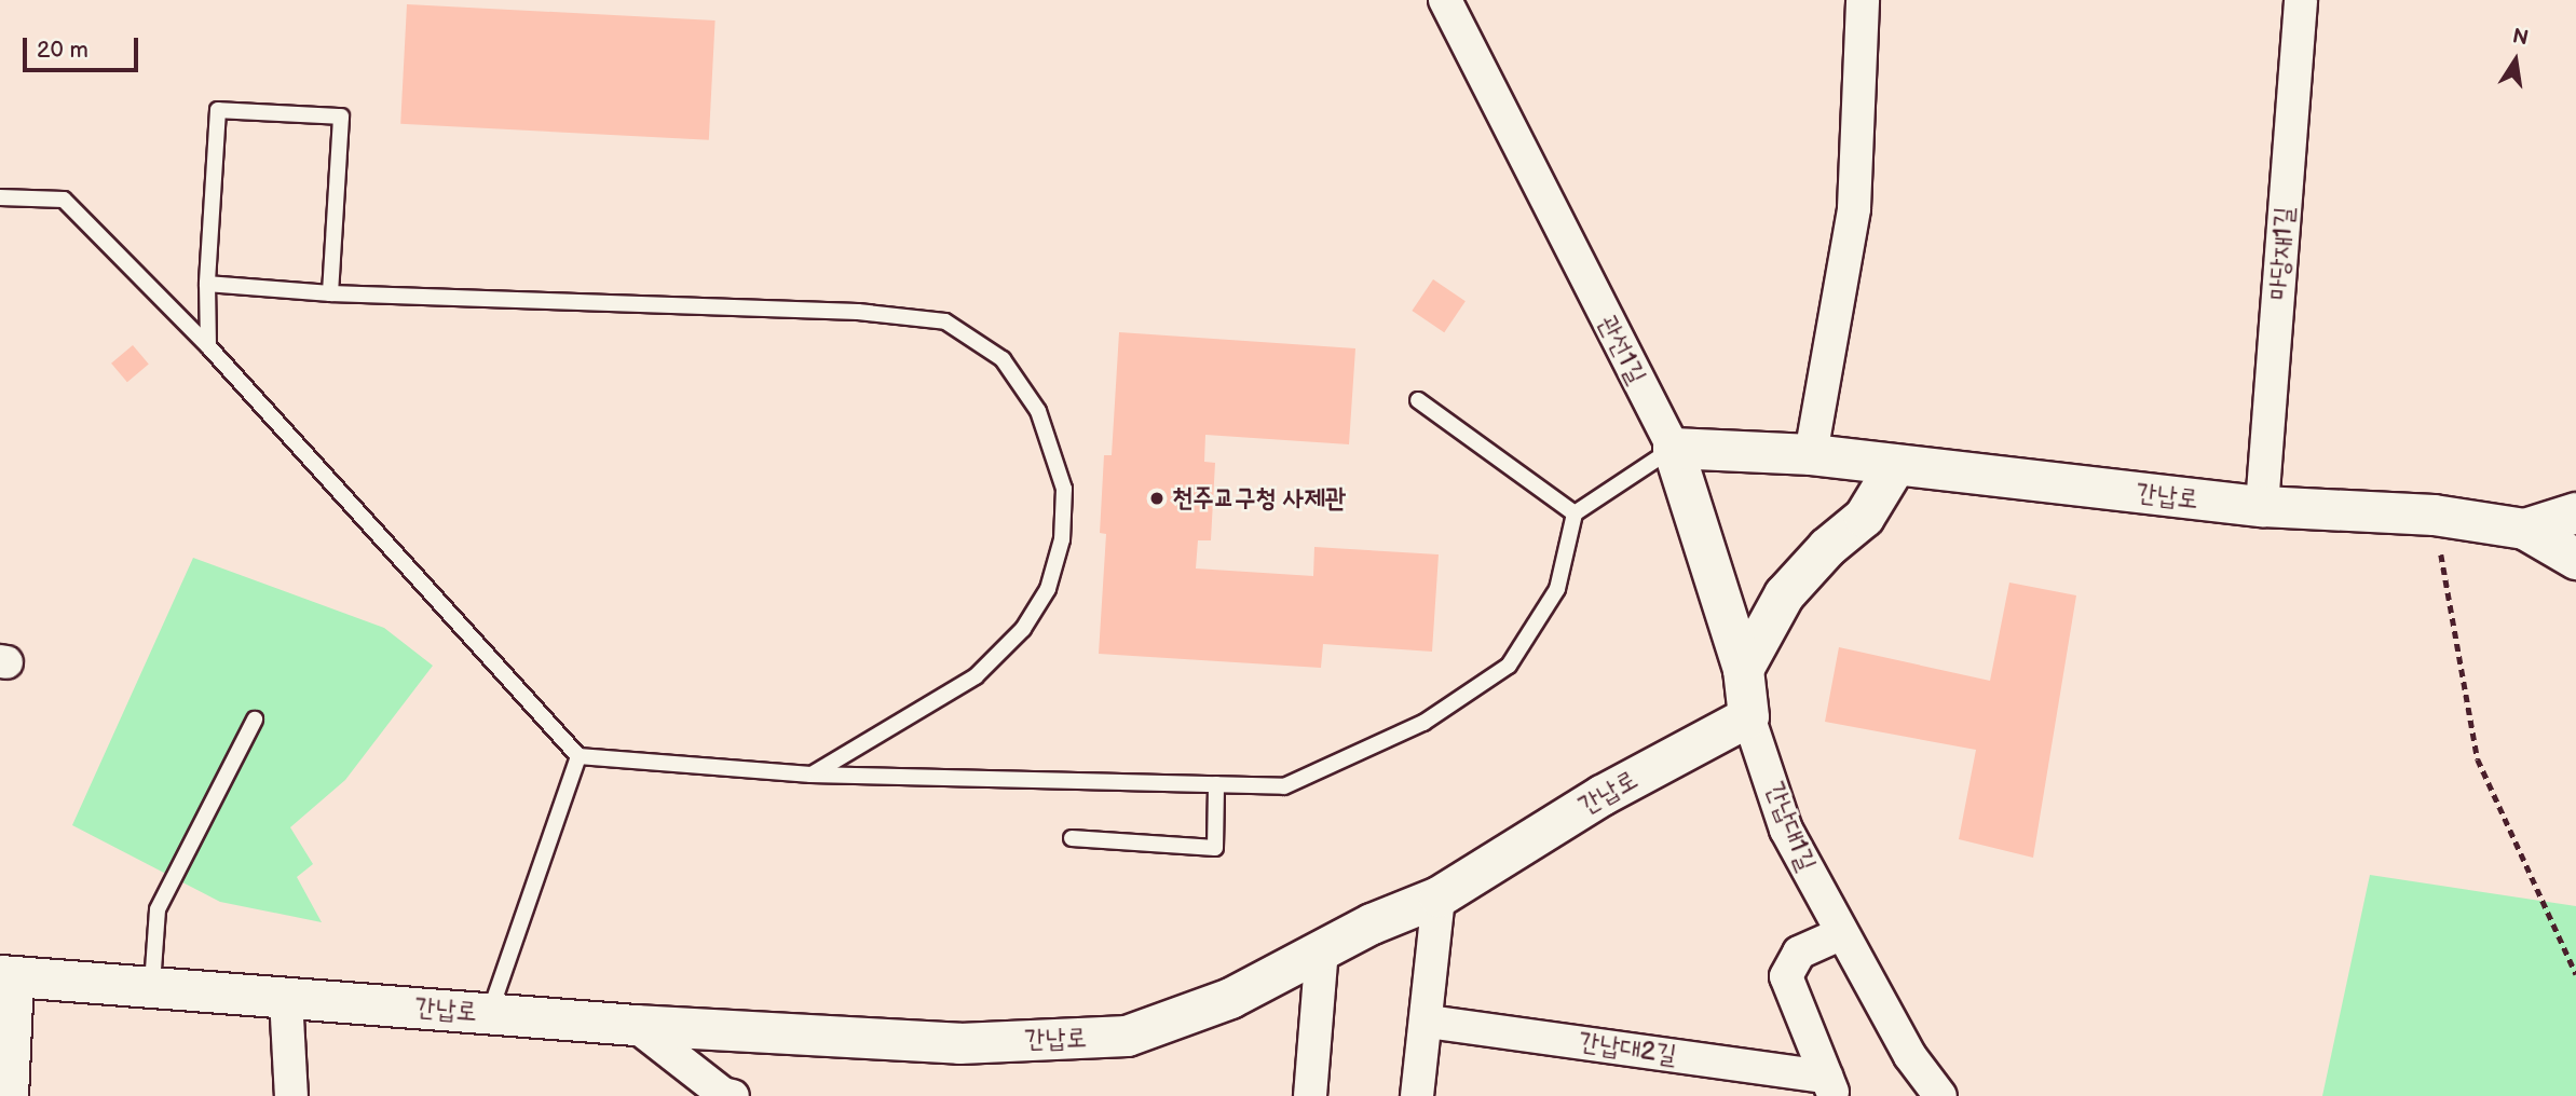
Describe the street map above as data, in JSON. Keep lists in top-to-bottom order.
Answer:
{
  "streets": {
    "street": [
      "마당재1길",
      "관선1길",
      "간납로",
      "간납대1길",
      "간납대2길"
    ]
  },
  "crossings": [
    ["마당재1길", "간납로"],
    ["관선1길", "간납로"],
    ["관선1길", "간납대1길"],
    ["간납로", "간납대1길"]
  ],
  "places": ["천주교구청 사제관"],
  "scale_bar": "20 m",
  "north": "top"
}
